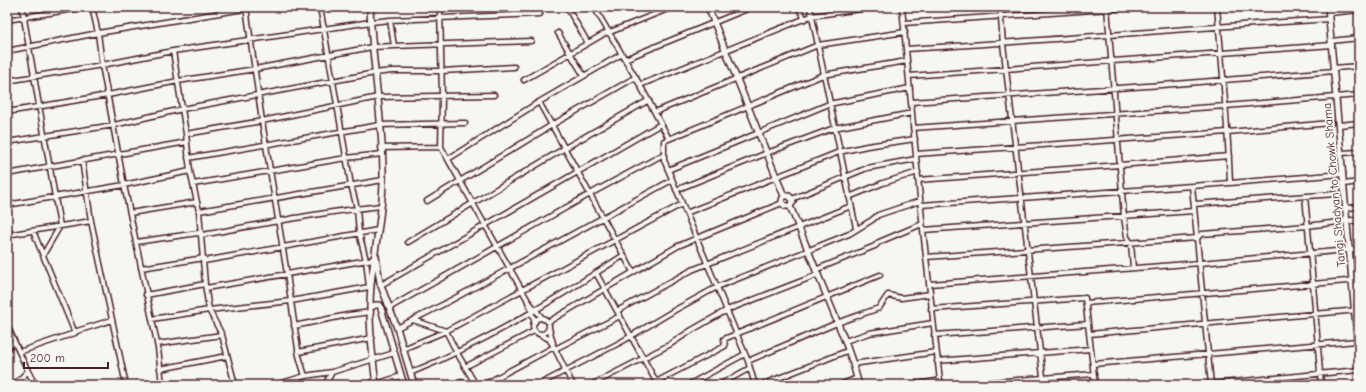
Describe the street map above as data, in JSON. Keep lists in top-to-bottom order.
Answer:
{
  "streets": {
    "main road": ["Tangi Shadyan to Chowk Shama"]
  },
  "scale_bar": "200 m"
}
